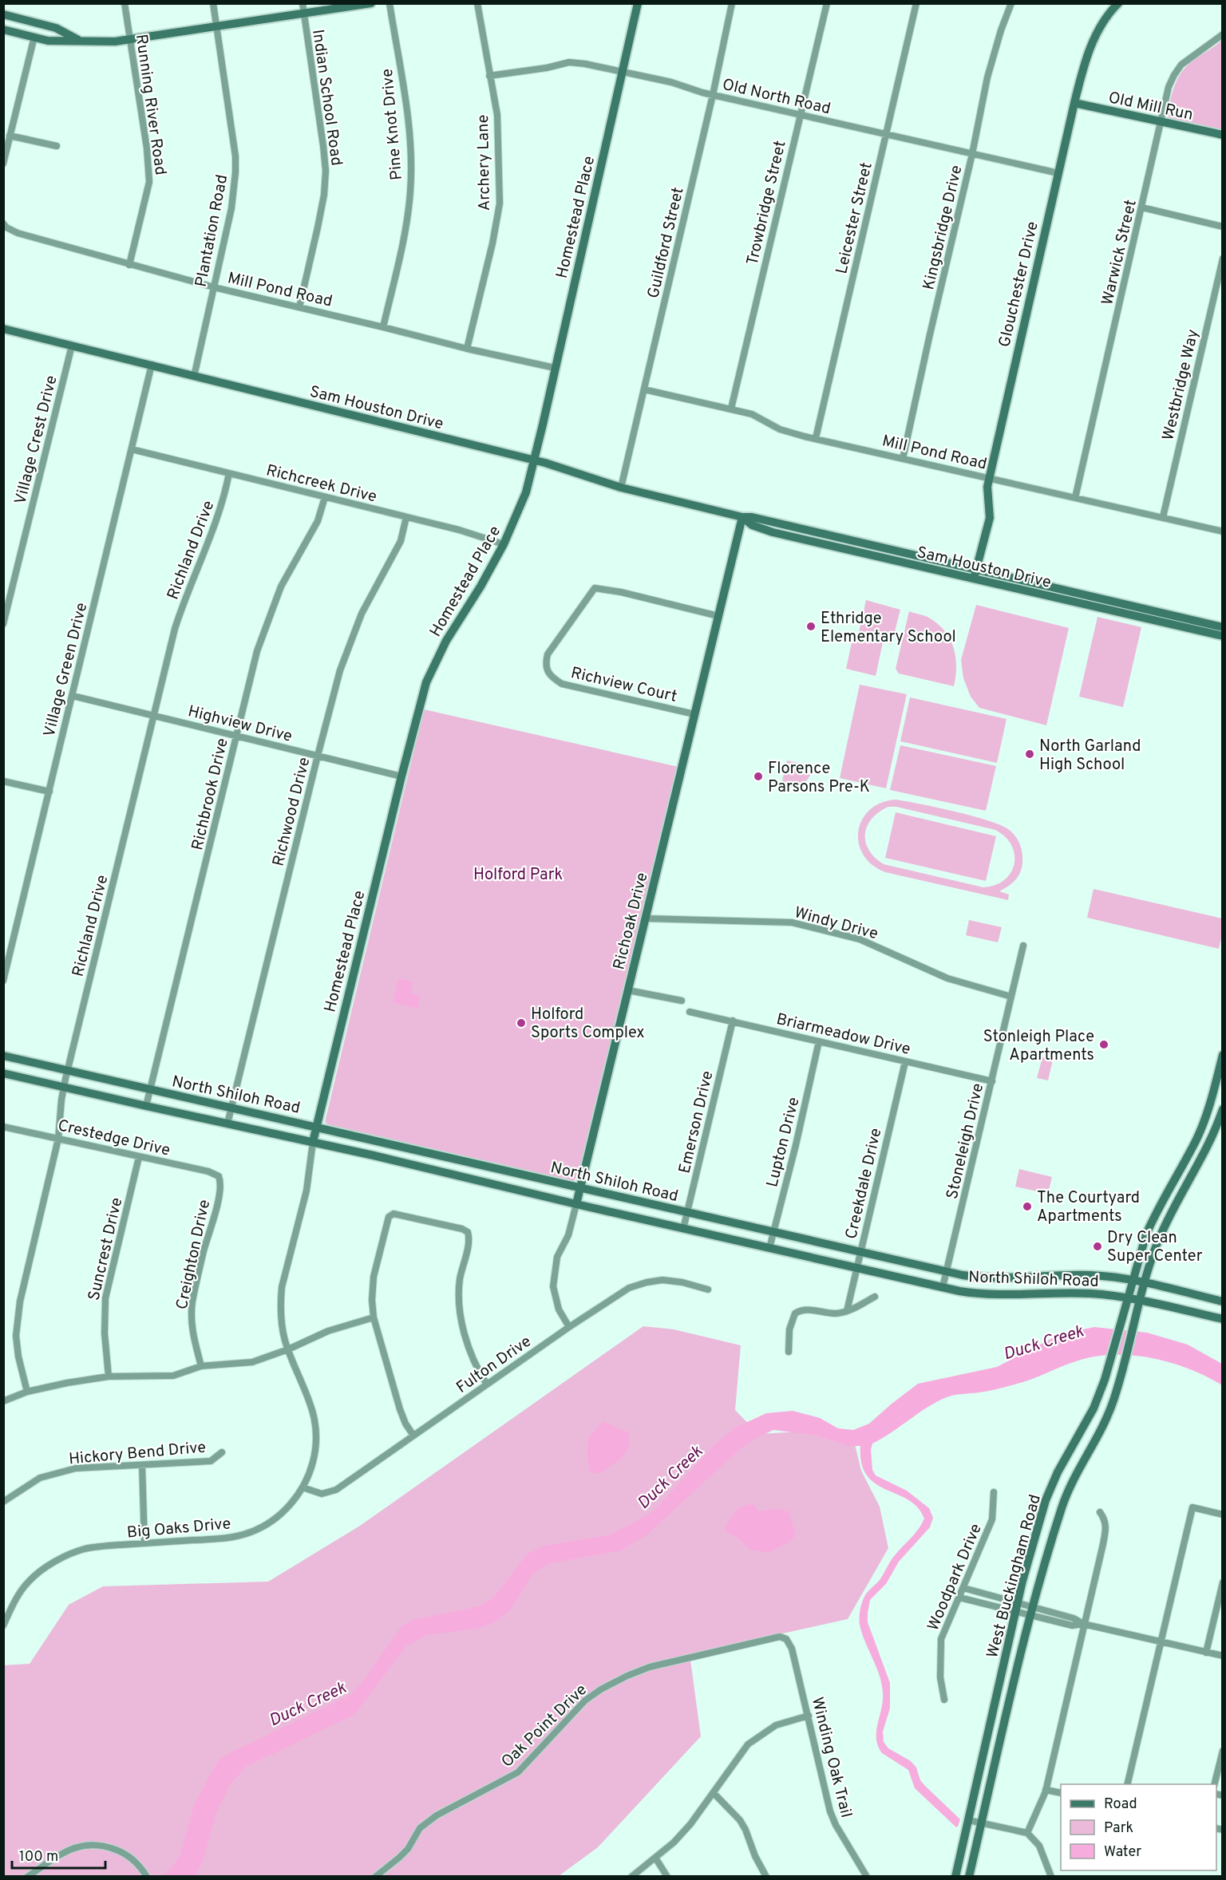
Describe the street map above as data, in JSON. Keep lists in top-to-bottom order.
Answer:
{
  "streets": {
    "street": [
      "Old North Road",
      "Indian School Road",
      "Running River Road",
      "Old Mill Run",
      "Pine Knot Drive",
      "Archery Lane",
      "Trowbridge Street",
      "Homestead Place",
      "Leicester Street",
      "Kingsbridge Drive",
      "Plantation Road",
      "Guildford Street",
      "Warwick Street",
      "Glouchester Drive",
      "Mill Pond Road",
      "Westbridge Way",
      "Sam Houston Drive",
      "Village Crest Drive",
      "Richcreek Drive",
      "Richland Drive",
      "Village Green Drive",
      "Richview Court",
      "Highview Drive",
      "Richbrook Drive",
      "Richwood Drive",
      "Richoak Drive",
      "Windy Drive",
      "Briarmeadow Drive",
      "North Shiloh Road",
      "Emerson Drive",
      "Crestedge Drive",
      "Stoneleigh Drive",
      "Lupton Drive",
      "Creekdale Drive",
      "Suncrest Drive",
      "Creighton Drive",
      "Fulton Drive",
      "Hickory Bend Drive",
      "Big Oaks Drive",
      "West Buckingham Road",
      "Woodpark Drive",
      "Oak Point Drive",
      "Winding Oak Trail"
    ]
  },
  "crossings": [
    ["Old North Road", "Archery Lane"],
    ["Old North Road", "Trowbridge Street"],
    ["Old North Road", "Homestead Place"],
    ["Old North Road", "Leicester Street"],
    ["Old North Road", "Kingsbridge Drive"],
    ["Old North Road", "Guildford Street"],
    ["Old North Road", "Glouchester Drive"],
    ["Indian School Road", "Mill Pond Road"],
    ["Running River Road", "Mill Pond Road"],
    ["Old Mill Run", "Warwick Street"],
    ["Old Mill Run", "Glouchester Drive"],
    ["Pine Knot Drive", "Mill Pond Road"],
    ["Archery Lane", "Mill Pond Road"],
    ["Trowbridge Street", "Mill Pond Road"],
    ["Homestead Place", "Mill Pond Road"],
    ["Homestead Place", "Sam Houston Drive"],
    ["Homestead Place", "Richcreek Drive"],
    ["Homestead Place", "Highview Drive"],
    ["Homestead Place", "North Shiloh Road"],
    ["Homestead Place", "Big Oaks Drive"],
    ["Leicester Street", "Mill Pond Road"],
    ["Kingsbridge Drive", "Mill Pond Road"],
    ["Plantation Road", "Mill Pond Road"],
    ["Plantation Road", "Sam Houston Drive"],
    ["Guildford Street", "Mill Pond Road"],
    ["Guildford Street", "Sam Houston Drive"],
    ["Warwick Street", "Mill Pond Road"],
    ["Glouchester Drive", "Mill Pond Road"],
    ["Glouchester Drive", "Sam Houston Drive"],
    ["Mill Pond Road", "Westbridge Way"],
    ["Sam Houston Drive", "Village Crest Drive"],
    ["Sam Houston Drive", "Village Green Drive"],
    ["Sam Houston Drive", "Richoak Drive"],
    ["Richcreek Drive", "Richland Drive"],
    ["Richcreek Drive", "Village Green Drive"],
    ["Richcreek Drive", "Richbrook Drive"],
    ["Richcreek Drive", "Richwood Drive"],
    ["Richland Drive", "Highview Drive"],
    ["Richland Drive", "North Shiloh Road"],
    ["Richland Drive", "Crestedge Drive"],
    ["Village Green Drive", "Highview Drive"],
    ["Richview Court", "Richoak Drive"],
    ["Highview Drive", "Richbrook Drive"],
    ["Highview Drive", "Richwood Drive"],
    ["Richbrook Drive", "North Shiloh Road"],
    ["Richwood Drive", "North Shiloh Road"],
    ["Richoak Drive", "Windy Drive"],
    ["Richoak Drive", "North Shiloh Road"],
    ["Richoak Drive", "Fulton Drive"],
    ["Windy Drive", "Stoneleigh Drive"],
    ["Briarmeadow Drive", "Emerson Drive"],
    ["Briarmeadow Drive", "Stoneleigh Drive"],
    ["Briarmeadow Drive", "Lupton Drive"],
    ["Briarmeadow Drive", "Creekdale Drive"],
    ["North Shiloh Road", "Emerson Drive"],
    ["North Shiloh Road", "Stoneleigh Drive"],
    ["North Shiloh Road", "Lupton Drive"],
    ["North Shiloh Road", "Creekdale Drive"],
    ["North Shiloh Road", "Big Oaks Drive"],
    ["North Shiloh Road", "West Buckingham Road"],
    ["Crestedge Drive", "Suncrest Drive"],
    ["Crestedge Drive", "Creighton Drive"],
    ["Fulton Drive", "Big Oaks Drive"],
    ["Oak Point Drive", "Winding Oak Trail"]
  ],
  "water": ["Duck Creek"],
  "parks": ["Holford Park"],
  "places": [
    "Ethridge Elementary School",
    "North Garland High School",
    "Florence Parsons Pre-K",
    "Holford Sports Complex",
    "Stonleigh Place Apartments",
    "The Courtyard Apartments",
    "Dry Clean Super Center"
  ],
  "legend": ["Road", "Park", "Water"],
  "scale_bar": "100 m"
}
